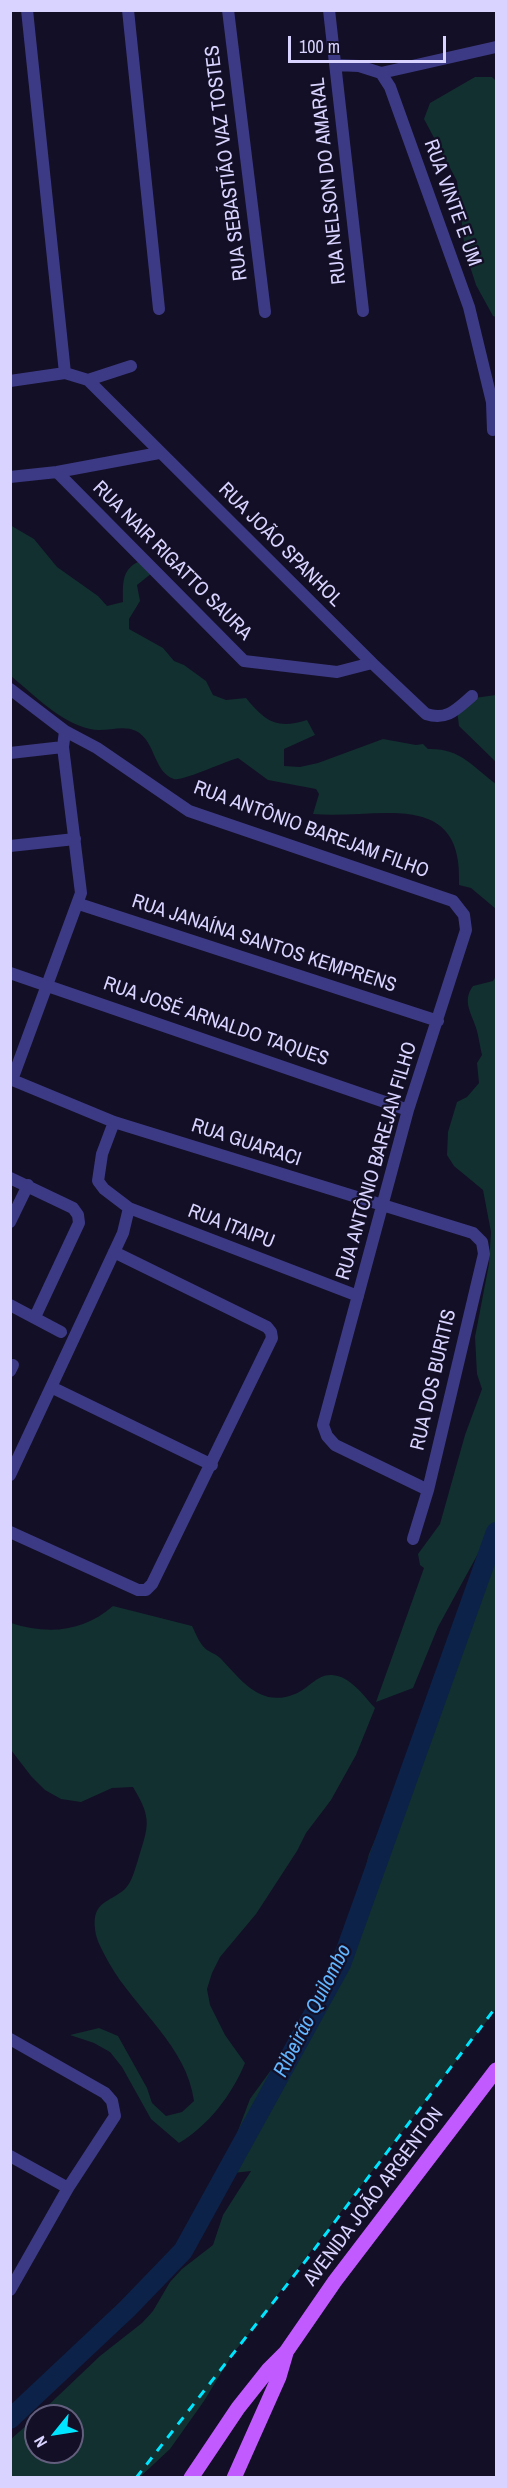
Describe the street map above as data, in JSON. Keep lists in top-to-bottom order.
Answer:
{
  "streets": {
    "main road": ["AVENIDA JOÃO ARGENTON"],
    "street": [
      "RUA SEBASTIÃO VAZ TOSTES",
      "RUA NELSON DO AMARAL",
      "RUA VINTE E UM",
      "RUA JOÃO SPANHOL",
      "RUA NAIR RIGATTO SAURA",
      "RUA ANTÔNIO BAREJAM FILHO",
      "RUA JANAÍNA SANTOS KEMPRENS",
      "RUA JOSÉ ARNALDO TAQUES",
      "RUA GUARACI",
      "RUA ANTÔNIO BAREJAN FILHO",
      "RUA ITAIPU",
      "RUA DOS BURITIS"
    ]
  },
  "crossings": [
    ["RUA JOÃO SPANHOL", "RUA NAIR RIGATTO SAURA"],
    ["RUA ANTÔNIO BAREJAM FILHO", "RUA ANTÔNIO BAREJAN FILHO"],
    ["RUA JANAÍNA SANTOS KEMPRENS", "RUA ANTÔNIO BAREJAN FILHO"],
    ["RUA JOSÉ ARNALDO TAQUES", "RUA ANTÔNIO BAREJAN FILHO"],
    ["RUA GUARACI", "RUA ANTÔNIO BAREJAN FILHO"],
    ["RUA GUARACI", "RUA ITAIPU"],
    ["RUA GUARACI", "RUA DOS BURITIS"],
    ["RUA ANTÔNIO BAREJAN FILHO", "RUA ITAIPU"],
    ["RUA ANTÔNIO BAREJAN FILHO", "RUA DOS BURITIS"]
  ],
  "water": ["Ribeirão Quilombo"],
  "scale_bar": "100 m",
  "north": "bottom left"
}
